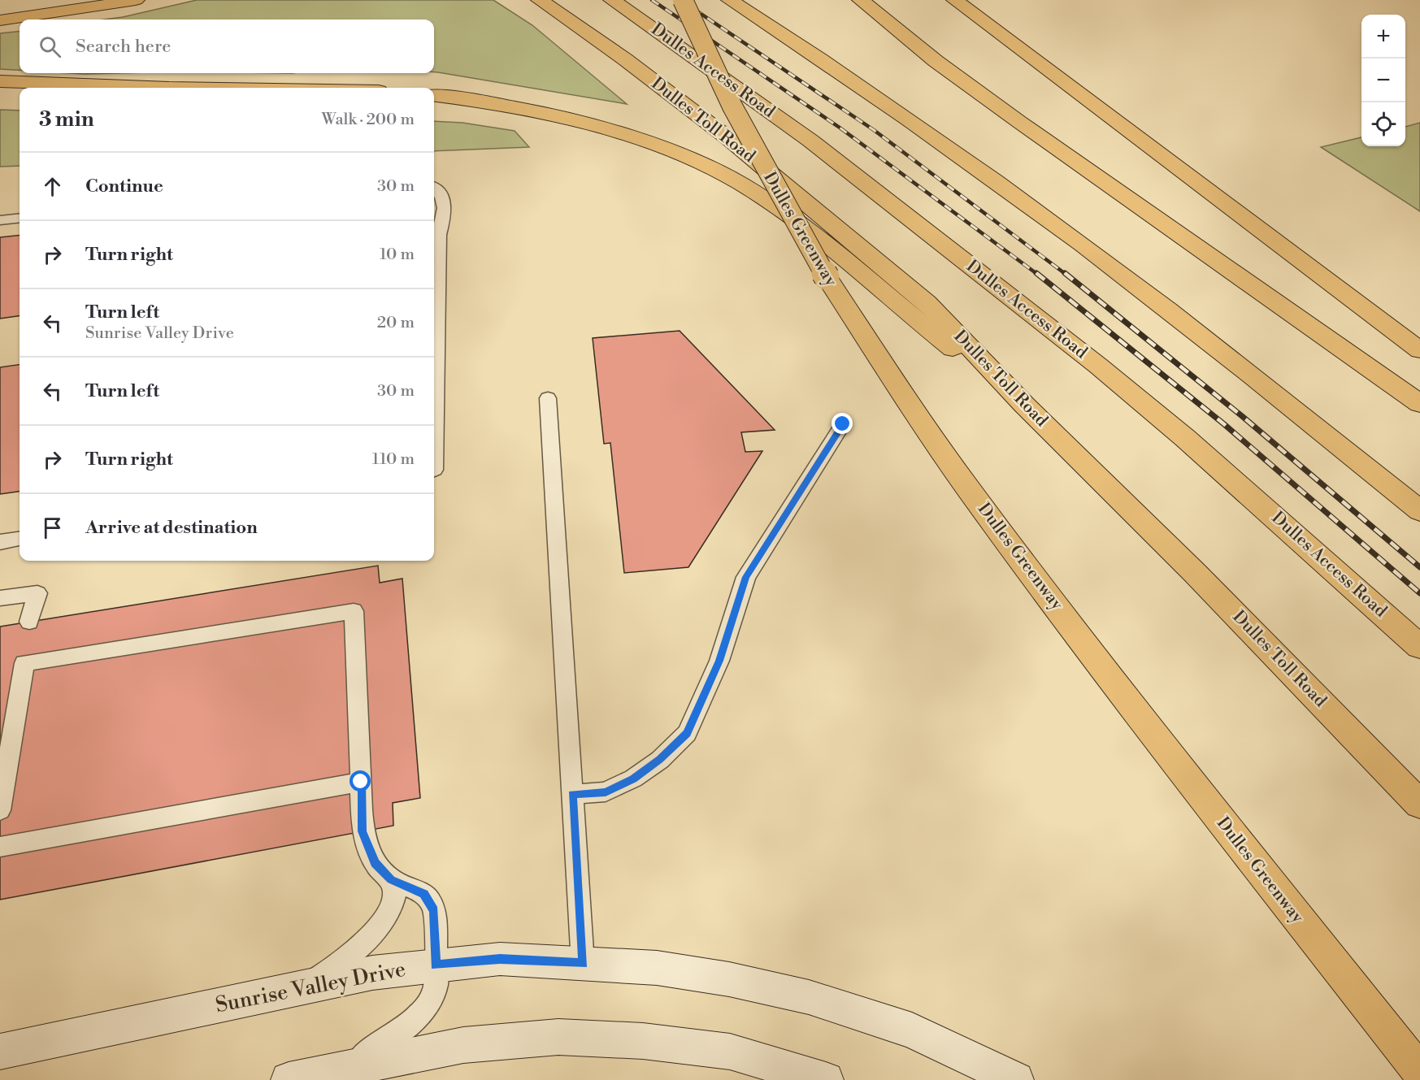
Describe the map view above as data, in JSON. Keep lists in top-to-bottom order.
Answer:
{
  "streets": {
    "highway": ["Dulles Access Road", "Dulles Toll Road", "Dulles Greenway"],
    "main road": ["Sunrise Valley Drive"]
  },
  "page": {
    "map_buttons": ["+", "−"],
    "search": "Search here",
    "heading": ["3 min", "Walk · 200 m"],
    "list": [
      ["Continue", "30 m"],
      ["Turn right", "10 m"],
      ["Turn left", "Sunrise Valley Drive", "20 m"],
      ["Turn left", "30 m"],
      ["Turn right", "110 m"],
      "Arrive at destination"
    ]
  }
}
